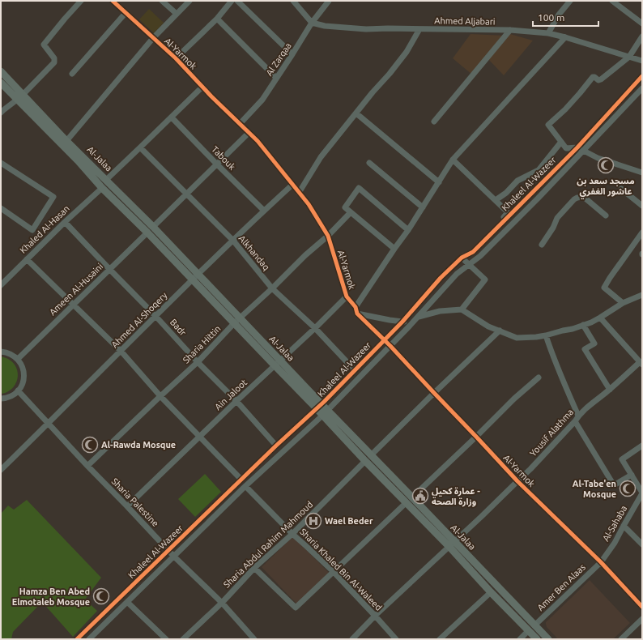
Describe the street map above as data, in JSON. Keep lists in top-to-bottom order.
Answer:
{
  "streets": {
    "main road": ["Al-Jalaa"],
    "street": [
      "Ahmed Aljabari",
      "Al-Yarmok",
      "Al Zarqaa",
      "Tabouk",
      "Khaleel Al-Wazeer",
      "Khaled Al-Hasan",
      "Alkhandaq",
      "Ameen Al-Husaini",
      "Ahmed Al-Shoqery",
      "Badr",
      "Sharia Hittin",
      "Ain Jaloot",
      "Yousif Alathma",
      "Sharia Palestine",
      "Al-Sahaba",
      "Sharia Abdul Rahim Mahmoud",
      "Sharia Khaled Bin Al-Waleed",
      "Amer Ben Alaas"
    ]
  },
  "crossings": [
    ["Ahmed Aljabari", "Al Zarqaa"],
    ["Al-Yarmok", "Al Zarqaa"],
    ["Al-Yarmok", "Khaleel Al-Wazeer"],
    ["Al-Yarmok", "Ahmed Al-Shoqery"],
    ["Al-Yarmok", "Sharia Hittin"],
    ["Al-Yarmok", "Ain Jaloot"],
    ["Al-Yarmok", "Yousif Alathma"],
    ["Al-Yarmok", "Al-Sahaba"],
    ["Al-Yarmok", "Amer Ben Alaas"],
    ["Tabouk", "Ahmed Al-Shoqery"],
    ["Al-Jalaa", "Khaleel Al-Wazeer"],
    ["Al-Jalaa", "Khaled Al-Hasan"],
    ["Al-Jalaa", "Ameen Al-Husaini"],
    ["Al-Jalaa", "Ahmed Al-Shoqery"],
    ["Al-Jalaa", "Sharia Hittin"],
    ["Al-Jalaa", "Ain Jaloot"],
    ["Al-Jalaa", "Yousif Alathma"],
    ["Al-Jalaa", "Sharia Abdul Rahim Mahmoud"],
    ["Al-Jalaa", "Amer Ben Alaas"],
    ["Khaleel Al-Wazeer", "Alkhandaq"],
    ["Khaleel Al-Wazeer", "Badr"],
    ["Khaleel Al-Wazeer", "Sharia Palestine"],
    ["Khaleel Al-Wazeer", "Sharia Khaled Bin Al-Waleed"],
    ["Khaled Al-Hasan", "Badr"],
    ["Alkhandaq", "Ahmed Al-Shoqery"],
    ["Alkhandaq", "Sharia Hittin"],
    ["Alkhandaq", "Ain Jaloot"],
    ["Ameen Al-Husaini", "Badr"],
    ["Ahmed Al-Shoqery", "Badr"],
    ["Ahmed Al-Shoqery", "Sharia Palestine"],
    ["Badr", "Sharia Hittin"],
    ["Badr", "Ain Jaloot"],
    ["Sharia Hittin", "Sharia Palestine"],
    ["Ain Jaloot", "Sharia Palestine"],
    ["Yousif Alathma", "Sharia Khaled Bin Al-Waleed"],
    ["Sharia Palestine", "Sharia Abdul Rahim Mahmoud"],
    ["Al-Sahaba", "Amer Ben Alaas"],
    ["Sharia Abdul Rahim Mahmoud", "Sharia Khaled Bin Al-Waleed"]
  ],
  "places": {
    "mosque": [
      "مسجد سعد بن عاشور الغفري",
      "Al-Rawda Mosque",
      "Al-Tabe'en Mosque",
      "Hamza Ben Abed Elmotaleb Mosque"
    ],
    "public building": ["عمارة كحيل - وزارة الصحة"],
    "hospital": ["Wael Beder"]
  },
  "scale_bar": "100 m"
}
